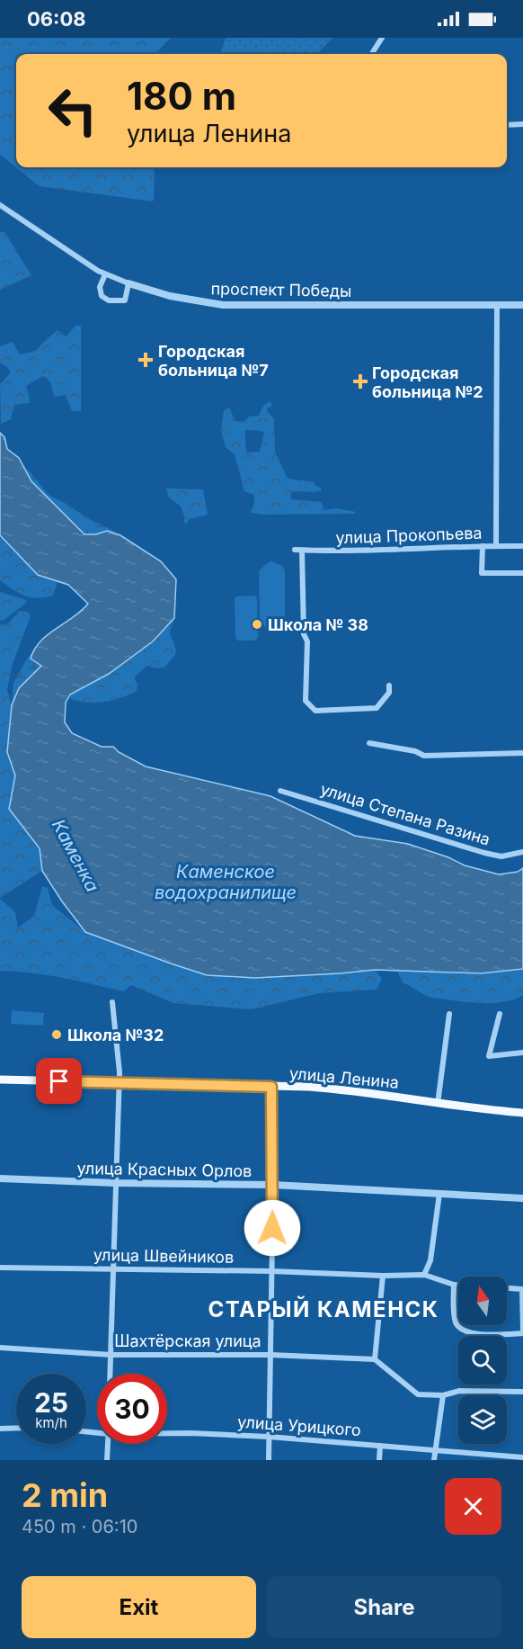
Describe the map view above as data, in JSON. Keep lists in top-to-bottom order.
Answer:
{
  "streets": {
    "main road": ["улица Ленина"],
    "street": [
      "проспект Победы",
      "улица Прокопьева",
      "улица Степана Разина",
      "улица Красных Орлов",
      "улица Швейников",
      "Шахтёрская улица",
      "улица Урицкого"
    ]
  },
  "districts": ["СТАРЫЙ КАМЕНСК"],
  "water": ["Каменка", "Каменское водохранилище"],
  "places": {
    "health": ["Городская больница №7", "Городская больница №2"],
    "other": ["Школа № 38", "Школа №32"]
  },
  "north": "top",
  "page": {
    "status": "06:08",
    "turn": ["180 m", "улица Ленина"],
    "speed": "25 km/h",
    "limit": "30",
    "heading": ["2 min", "450 m · 06:10"],
    "buttons": ["Exit", "Share"]
  }
}
